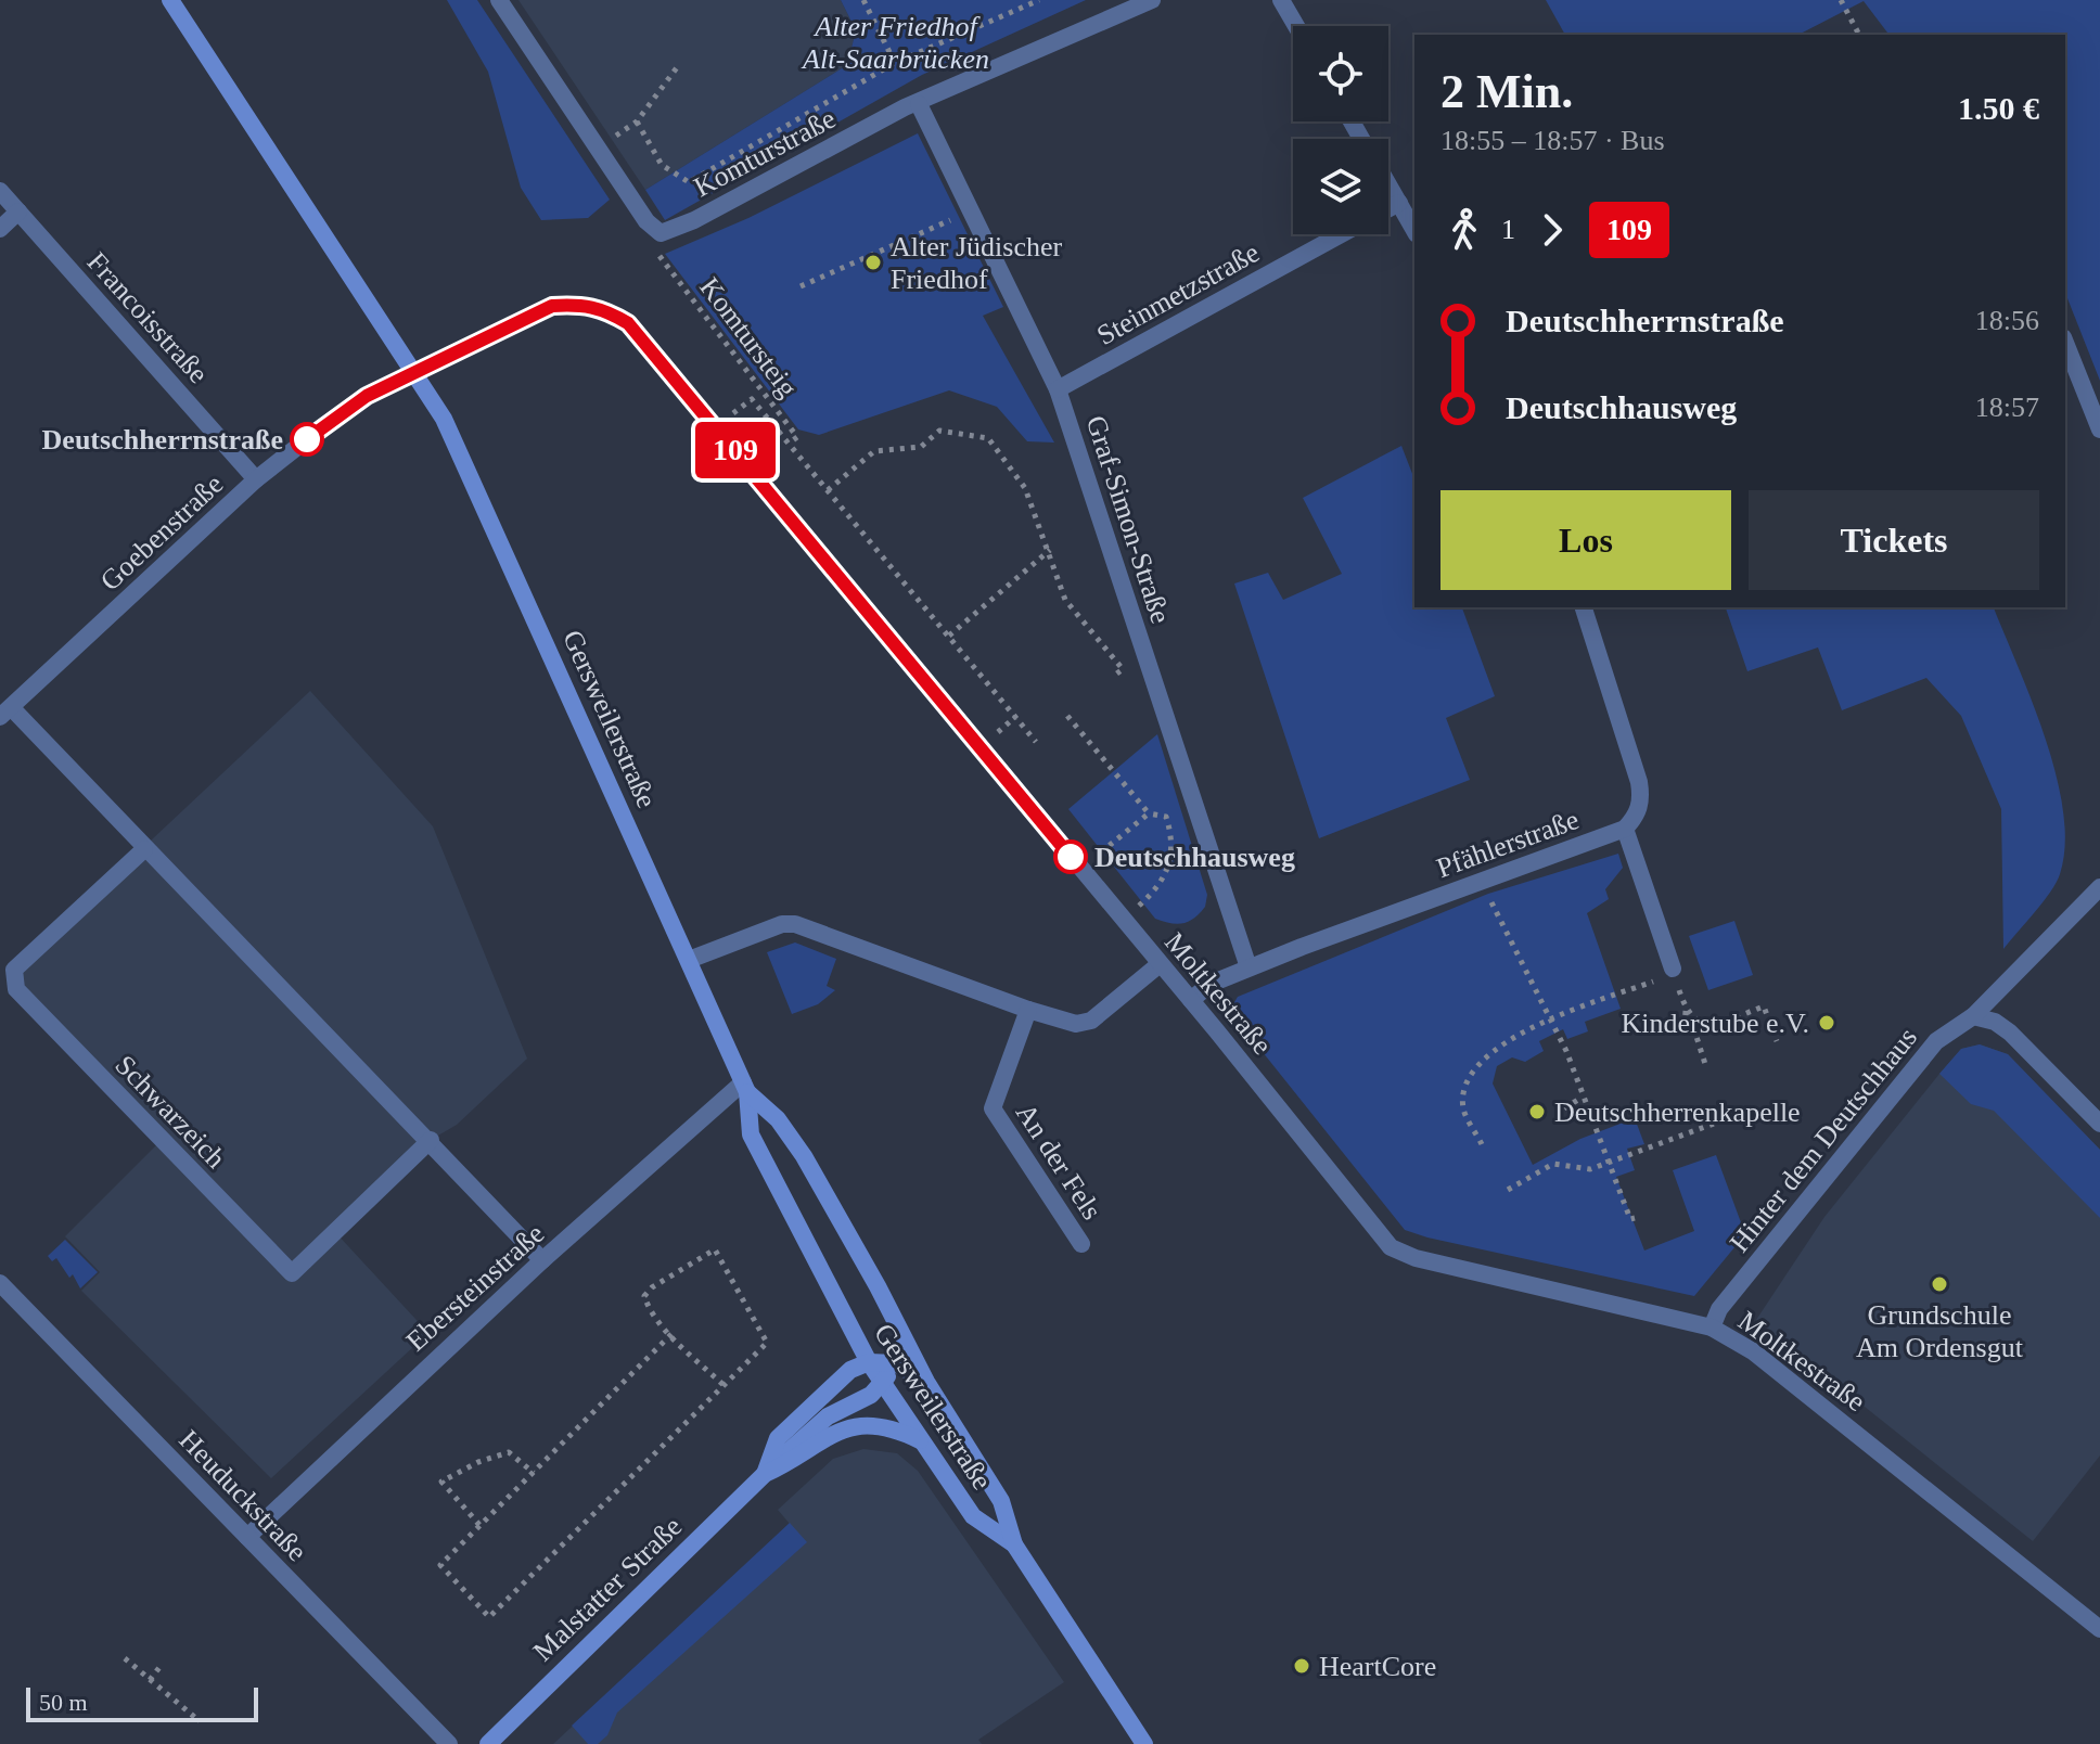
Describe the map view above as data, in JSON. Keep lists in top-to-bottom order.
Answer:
{
  "streets": {
    "main road": ["Gersweilerstraße", "Malstatter Straße"],
    "street": [
      "Komturstraße",
      "Steinmetzstraße",
      "Francoisstraße",
      "Graf-Simon-Straße",
      "Goebenstraße",
      "Pfählerstraße",
      "Moltkestraße",
      "Schwarzeich",
      "Hinter dem Deutschhaus",
      "An der Fels",
      "Ebersteinstraße",
      "Heuduckstraße"
    ],
    "path": ["Komtursteig"]
  },
  "crossings": [
    ["Komturstraße", "Graf-Simon-Straße"],
    ["Steinmetzstraße", "Graf-Simon-Straße"],
    ["Francoisstraße", "Goebenstraße"],
    ["Graf-Simon-Straße", "Pfählerstraße"],
    ["Goebenstraße", "Gersweilerstraße"],
    ["Goebenstraße", "Moltkestraße"],
    ["Gersweilerstraße", "Moltkestraße"],
    ["Gersweilerstraße", "Ebersteinstraße"],
    ["Gersweilerstraße", "Malstatter Straße"],
    ["Pfählerstraße", "Moltkestraße"],
    ["Moltkestraße", "Hinter dem Deutschhaus"],
    ["Ebersteinstraße", "Heuduckstraße"]
  ],
  "parks": ["Alter Friedhof Alt-Saarbrücken"],
  "places": [
    "Alter Jüdischer Friedhof",
    "Deutschherrnstraße",
    "Deutschhausweg",
    "Kinderstube e.V.",
    "Deutschherrenkapelle",
    "Grundschule Am Ordensgut",
    "HeartCore"
  ],
  "lines": ["bus line 109"],
  "scale_bar": "50 m",
  "page": {
    "on_map": "109",
    "heading": ["2 Min.", "18:55 – 18:57 · Bus", "1.50 €"],
    "legs": ["1", "109"],
    "list": [
      {
        "name": "Deutschherrnstraße",
        "value": "18:56"
      },
      {
        "name": "Deutschhausweg",
        "value": "18:57"
      }
    ],
    "buttons": ["Los", "Tickets"],
    "scale": "50 m"
  }
}
